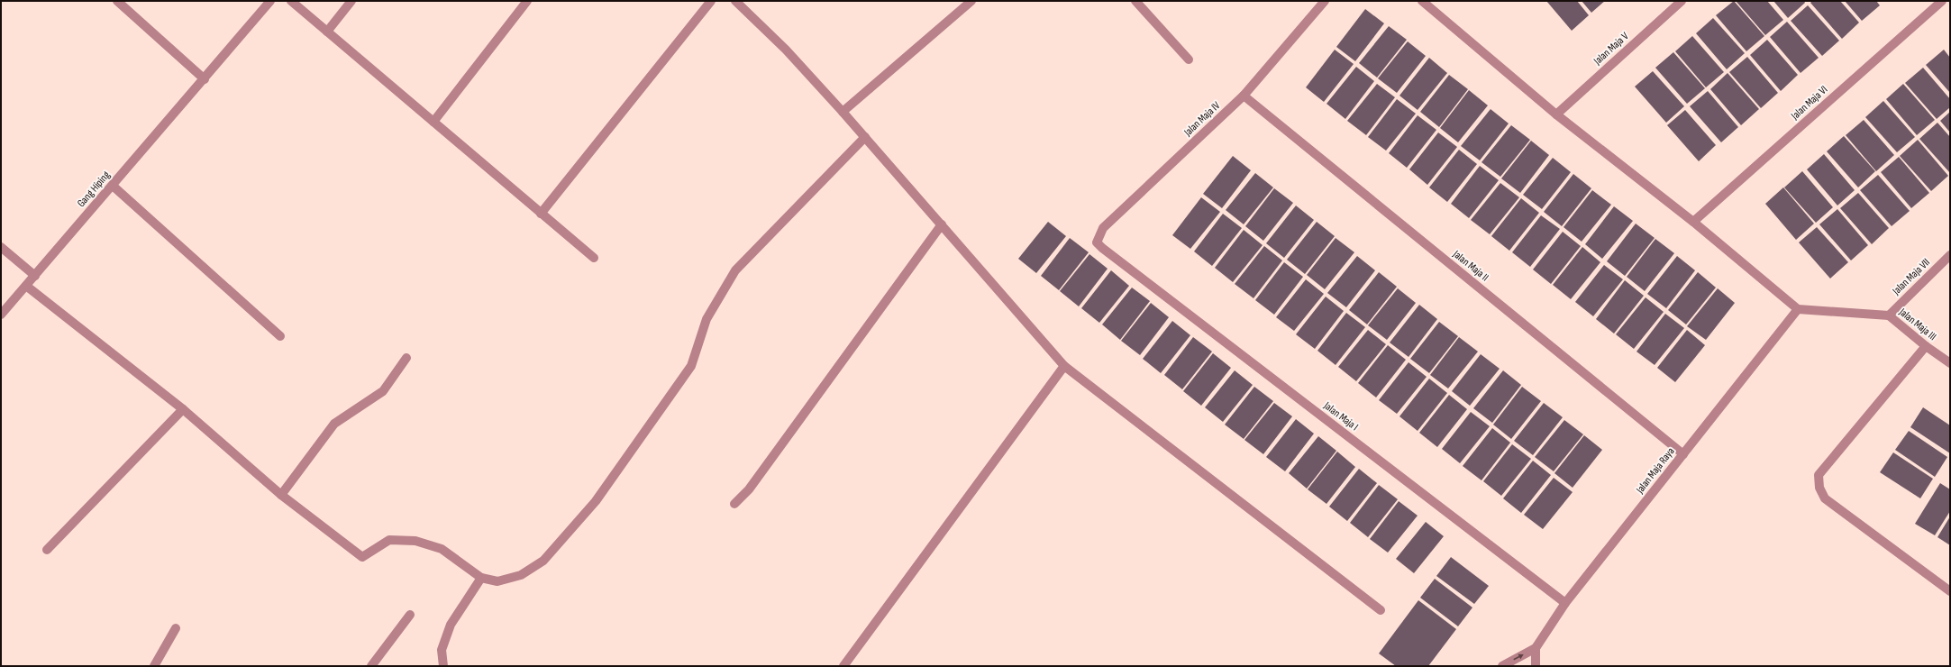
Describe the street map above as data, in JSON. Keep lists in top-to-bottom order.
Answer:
{
  "streets": {
    "street": [
      "Jalan Maja V",
      "Jalan Maja VI",
      "Jalan Maja IV",
      "Gang Hiping",
      "Jalan Maja II",
      "Jalan Maja VII",
      "Jalan Maja III",
      "Jalan Maja I",
      "Jalan Maja Raya"
    ]
  },
  "crossings": [
    ["Jalan Maja IV", "Jalan Maja II"],
    ["Jalan Maja IV", "Jalan Maja I"],
    ["Jalan Maja II", "Jalan Maja Raya"],
    ["Jalan Maja VII", "Jalan Maja III"],
    ["Jalan Maja I", "Jalan Maja Raya"]
  ]
}
